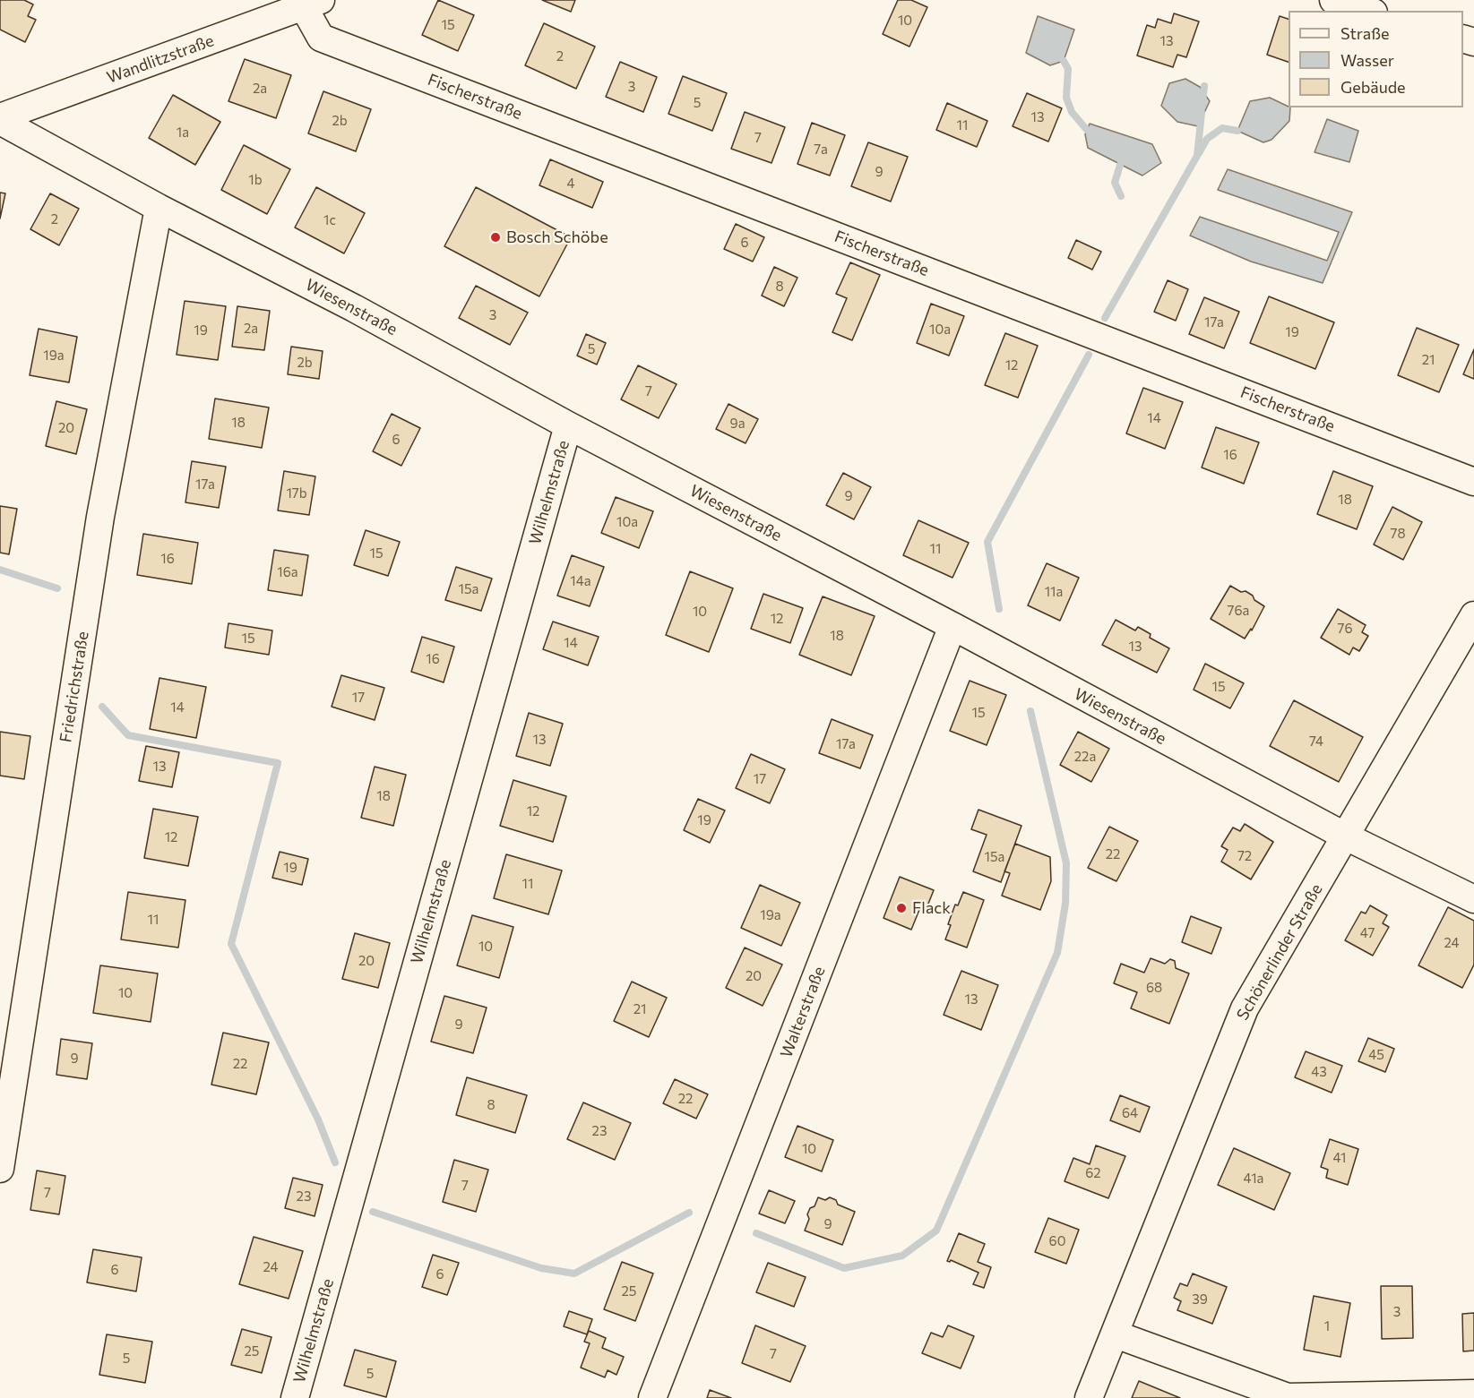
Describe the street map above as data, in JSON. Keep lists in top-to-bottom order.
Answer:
{
  "streets": {
    "street": [
      "Wandlitzstraße",
      "Fischerstraße",
      "Wiesenstraße",
      "Wilhelmstraße",
      "Friedrichstraße",
      "Schönerlinder Straße",
      "Walterstraße"
    ]
  },
  "crossings": [
    ["Wandlitzstraße", "Fischerstraße"],
    ["Wandlitzstraße", "Wiesenstraße"],
    ["Wiesenstraße", "Wilhelmstraße"],
    ["Wiesenstraße", "Friedrichstraße"],
    ["Wiesenstraße", "Schönerlinder Straße"],
    ["Wiesenstraße", "Walterstraße"]
  ],
  "places": ["Bosch Schöbe", "Flack"],
  "house_numbers": [
    "10",
    "15",
    "13",
    "2",
    "3",
    "2a",
    "5",
    "13",
    "2b",
    "11",
    "1a",
    "7",
    "7a",
    "9",
    "1b",
    "4",
    "2",
    "1c",
    "6",
    "8",
    "3",
    "17a",
    "2a",
    "10a",
    "19",
    "19",
    "5",
    "19a",
    "21",
    "2b",
    "12",
    "7",
    "14",
    "18",
    "9a",
    "20",
    "6",
    "16",
    "17a",
    "17b",
    "9",
    "18",
    "10a",
    "78",
    "11",
    "15",
    "16",
    "16a",
    "14a",
    "15a",
    "11a",
    "76a",
    "10",
    "12",
    "76",
    "18",
    "15",
    "14",
    "13",
    "16",
    "15",
    "17",
    "14",
    "15",
    "13",
    "74",
    "17a",
    "22a",
    "13",
    "17",
    "18",
    "12",
    "19",
    "12",
    "22",
    "72",
    "15a",
    "19",
    "11",
    "19a",
    "11",
    "47",
    "24",
    "10",
    "20",
    "20",
    "68",
    "10",
    "13",
    "21",
    "9",
    "45",
    "9",
    "22",
    "43",
    "22",
    "8",
    "64",
    "23",
    "10",
    "41",
    "62",
    "41a",
    "7",
    "7",
    "23",
    "9",
    "60",
    "24",
    "6",
    "6",
    "25",
    "39",
    "3",
    "1",
    "25",
    "7",
    "5",
    "5"
  ],
  "legend": ["Straße", "Wasser", "Gebäude"]
}
